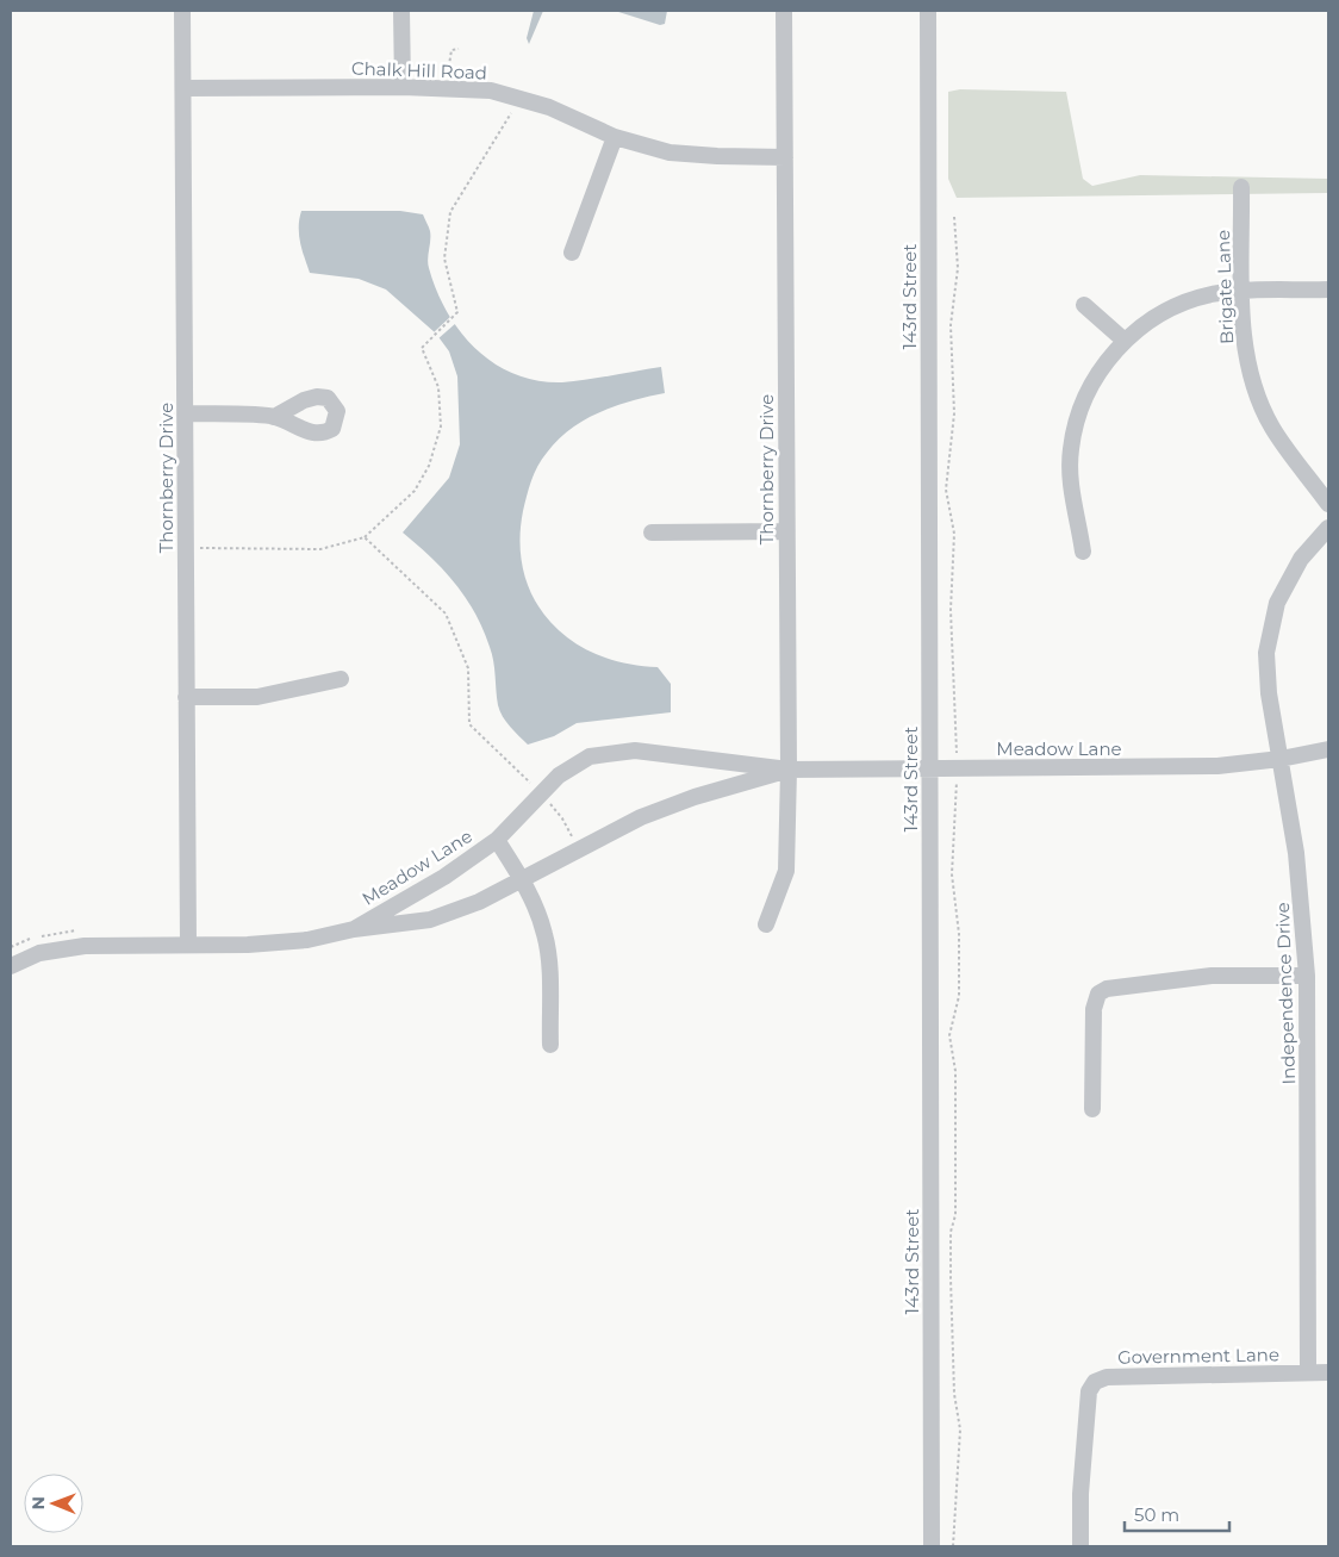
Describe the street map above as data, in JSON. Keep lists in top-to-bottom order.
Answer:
{
  "streets": {
    "street": [
      "Chalk Hill Road",
      "Brigate Lane",
      "143rd Street",
      "Thornberry Drive",
      "Meadow Lane",
      "Independence Drive",
      "Government Lane"
    ]
  },
  "crossings": [
    ["Chalk Hill Road", "Thornberry Drive"],
    ["143rd Street", "Meadow Lane"],
    ["Thornberry Drive", "Meadow Lane"],
    ["Meadow Lane", "Independence Drive"],
    ["Independence Drive", "Government Lane"]
  ],
  "scale_bar": "50 m",
  "north": "left"
}
